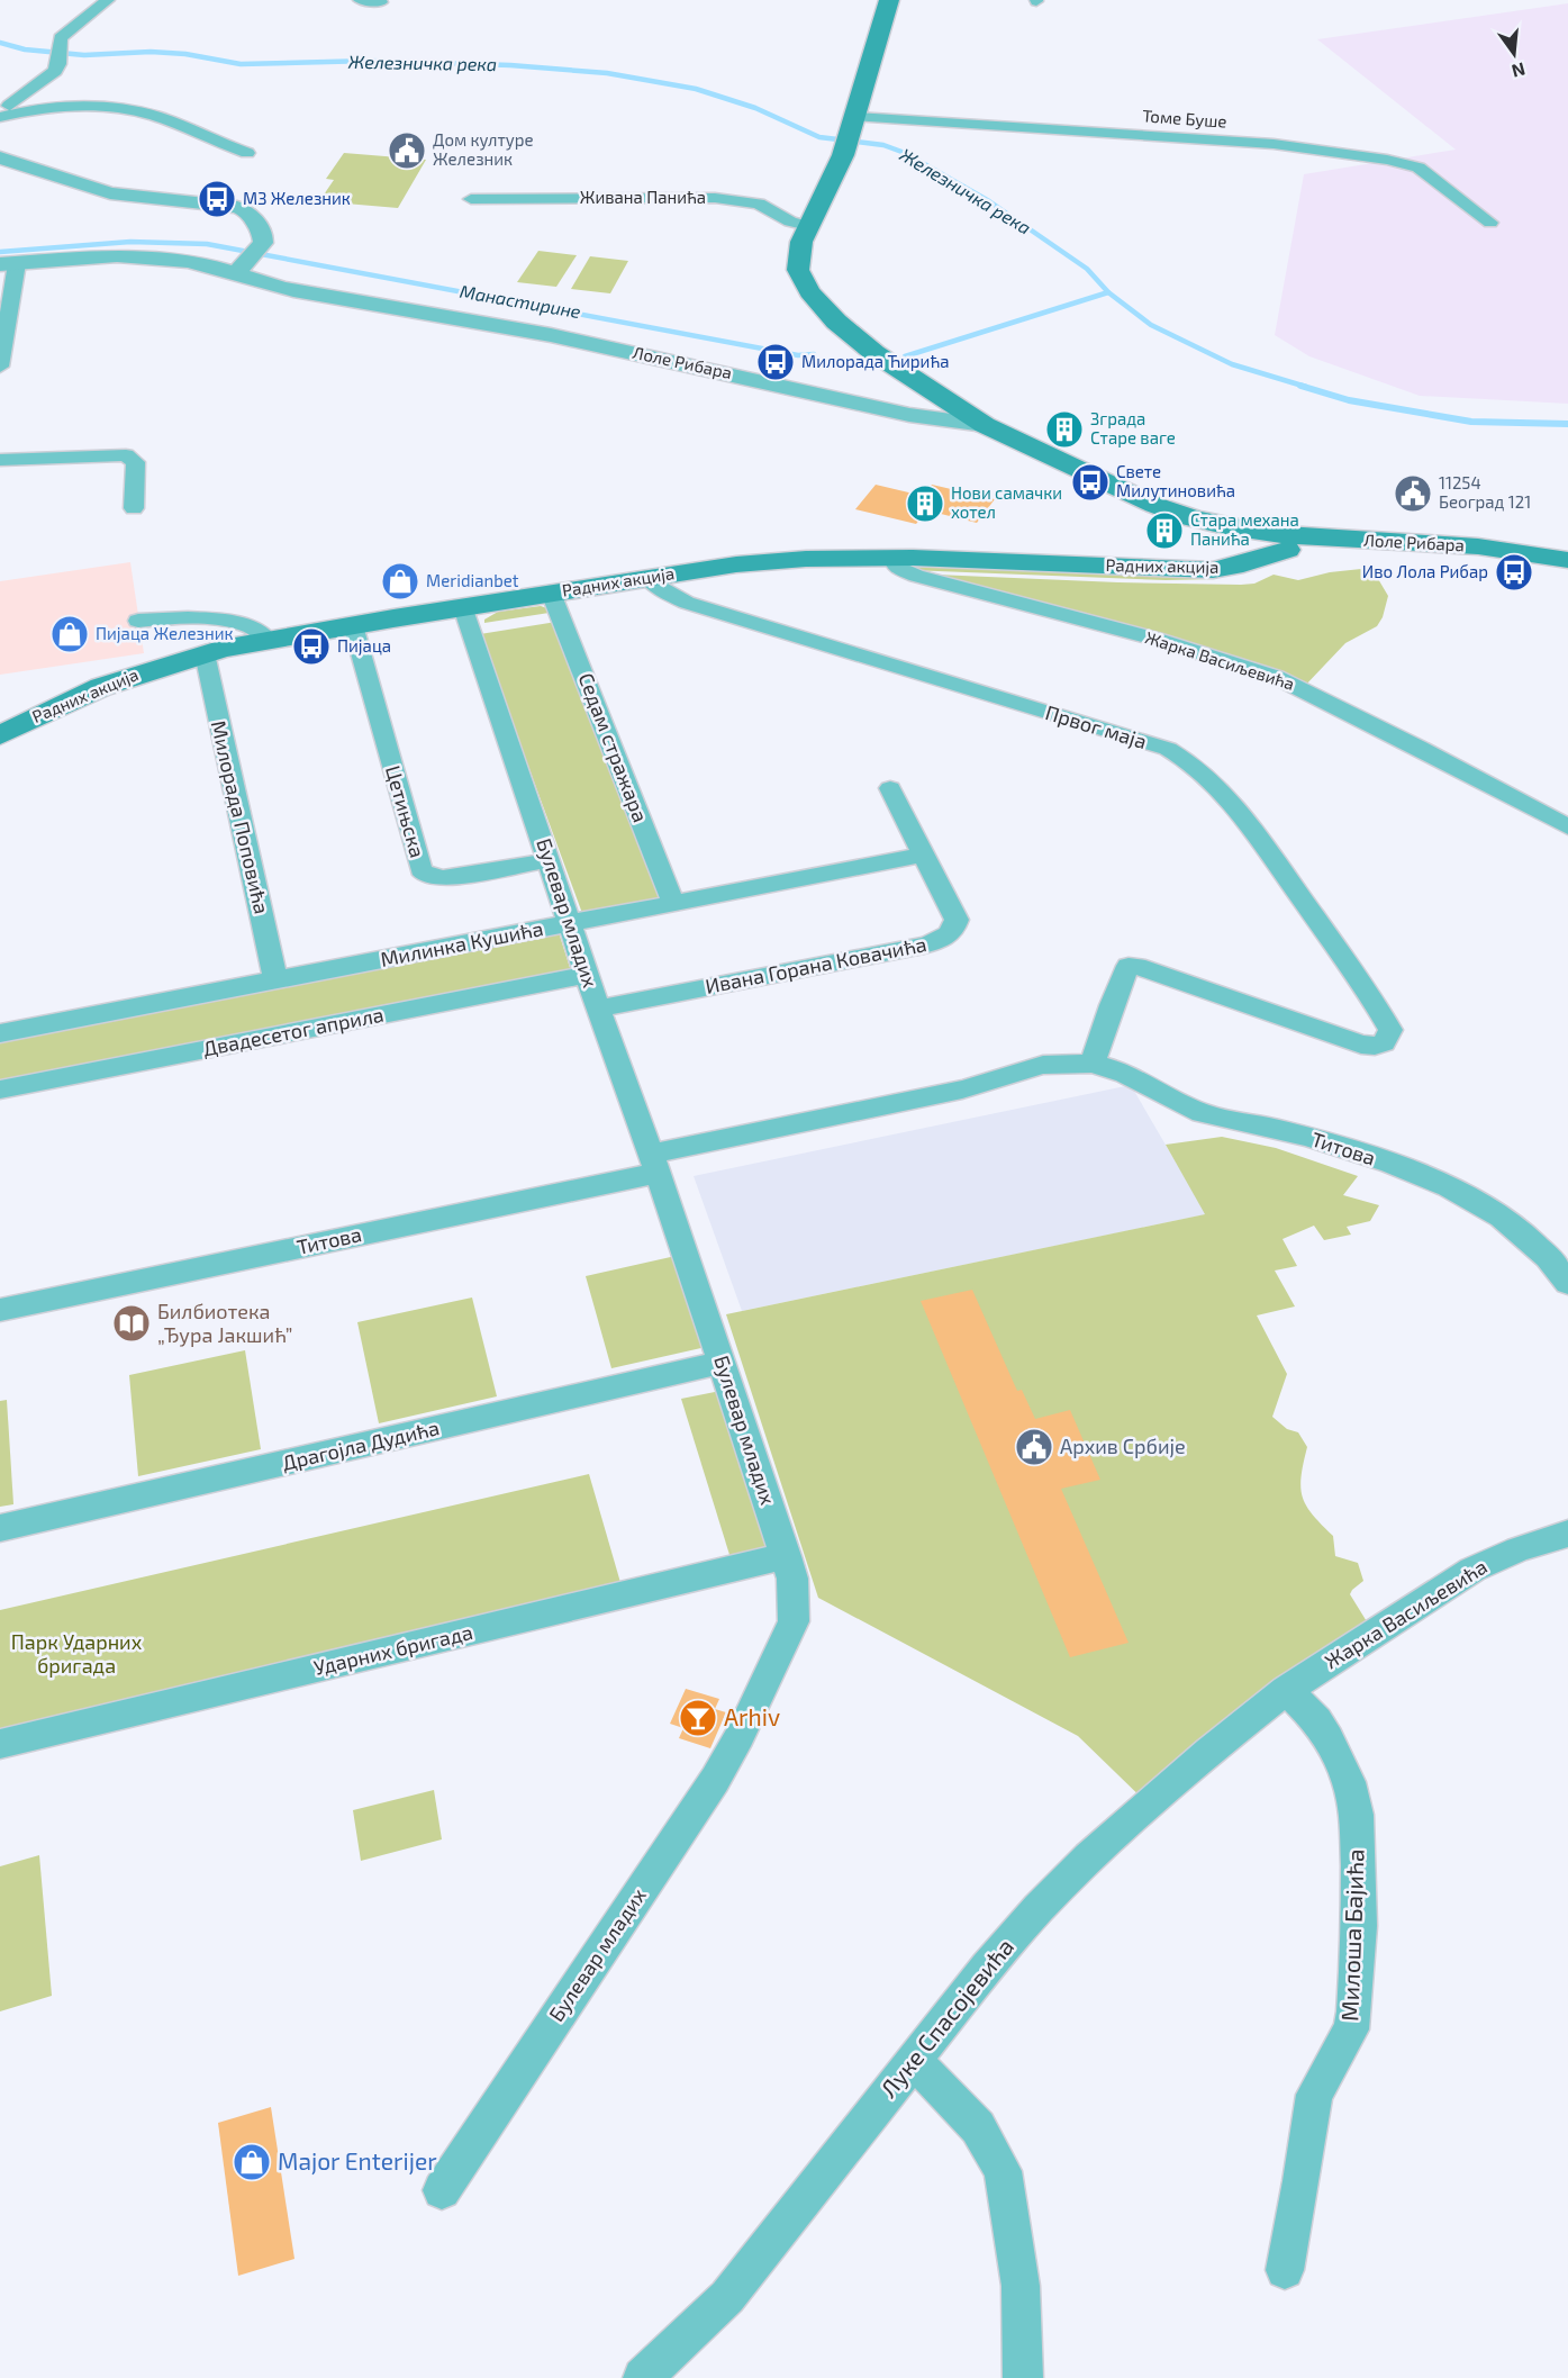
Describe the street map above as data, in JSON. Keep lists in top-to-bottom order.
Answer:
{
  "streets": {
    "main road": ["Лоле Рибара", "Радних акција"],
    "street": [
      "Томе Буше",
      "Живана Панића",
      "Жарка Васиљевића",
      "Првог маја",
      "Седам стражара",
      "Цетињска",
      "Милорада Поповића",
      "Булевар младих",
      "Милинка Кушића",
      "Ивана Горана Ковачића",
      "Двадесетог априла",
      "Титова",
      "Драгојла Дудића",
      "Ударних бригада",
      "Милоша Бајића",
      "Луке Спасојевића"
    ]
  },
  "crossings": [
    ["Лоле Рибара", "Радних акција"],
    ["Радних акција", "Жарка Васиљевића"],
    ["Радних акција", "Првог маја"],
    ["Радних акција", "Седам стражара"],
    ["Радних акција", "Цетињска"],
    ["Радних акција", "Милорада Поповића"],
    ["Радних акција", "Булевар младих"],
    ["Жарка Васиљевића", "Милоша Бајића"],
    ["Жарка Васиљевића", "Луке Спасојевића"],
    ["Првог маја", "Титова"],
    ["Седам стражара", "Милинка Кушића"],
    ["Цетињска", "Булевар младих"],
    ["Милорада Поповића", "Милинка Кушића"],
    ["Булевар младих", "Милинка Кушића"],
    ["Булевар младих", "Ивана Горана Ковачића"],
    ["Булевар младих", "Двадесетог априла"],
    ["Булевар младих", "Титова"],
    ["Булевар младих", "Драгојла Дудића"],
    ["Булевар младих", "Ударних бригада"],
    ["Милинка Кушића", "Ивана Горана Ковачића"],
    ["Милоша Бајића", "Луке Спасојевића"]
  ],
  "water": ["Железничка река", "Манастирине"],
  "parks": ["Парк Ударних бригада"],
  "places": {
    "public building": ["Дом културе Железник", "11254 Београд 121", "Архив Србије"],
    "bus stop": [
      "МЗ Железник",
      "Милорада Ћирића",
      "Свете Милутиновића",
      "Иво Лола Рибар",
      "Пијаца"
    ],
    "building": ["Зграда Старе ваге", "Нови самачки хотел", "Стара механа Панића"],
    "shop": ["Meridianbet", "Пијаца Железник", "Major Enterijer"],
    "library": ["Билбиотека „Ђура Јакшић”"],
    "bar": ["Arhiv"]
  },
  "north": "bottom"
}
